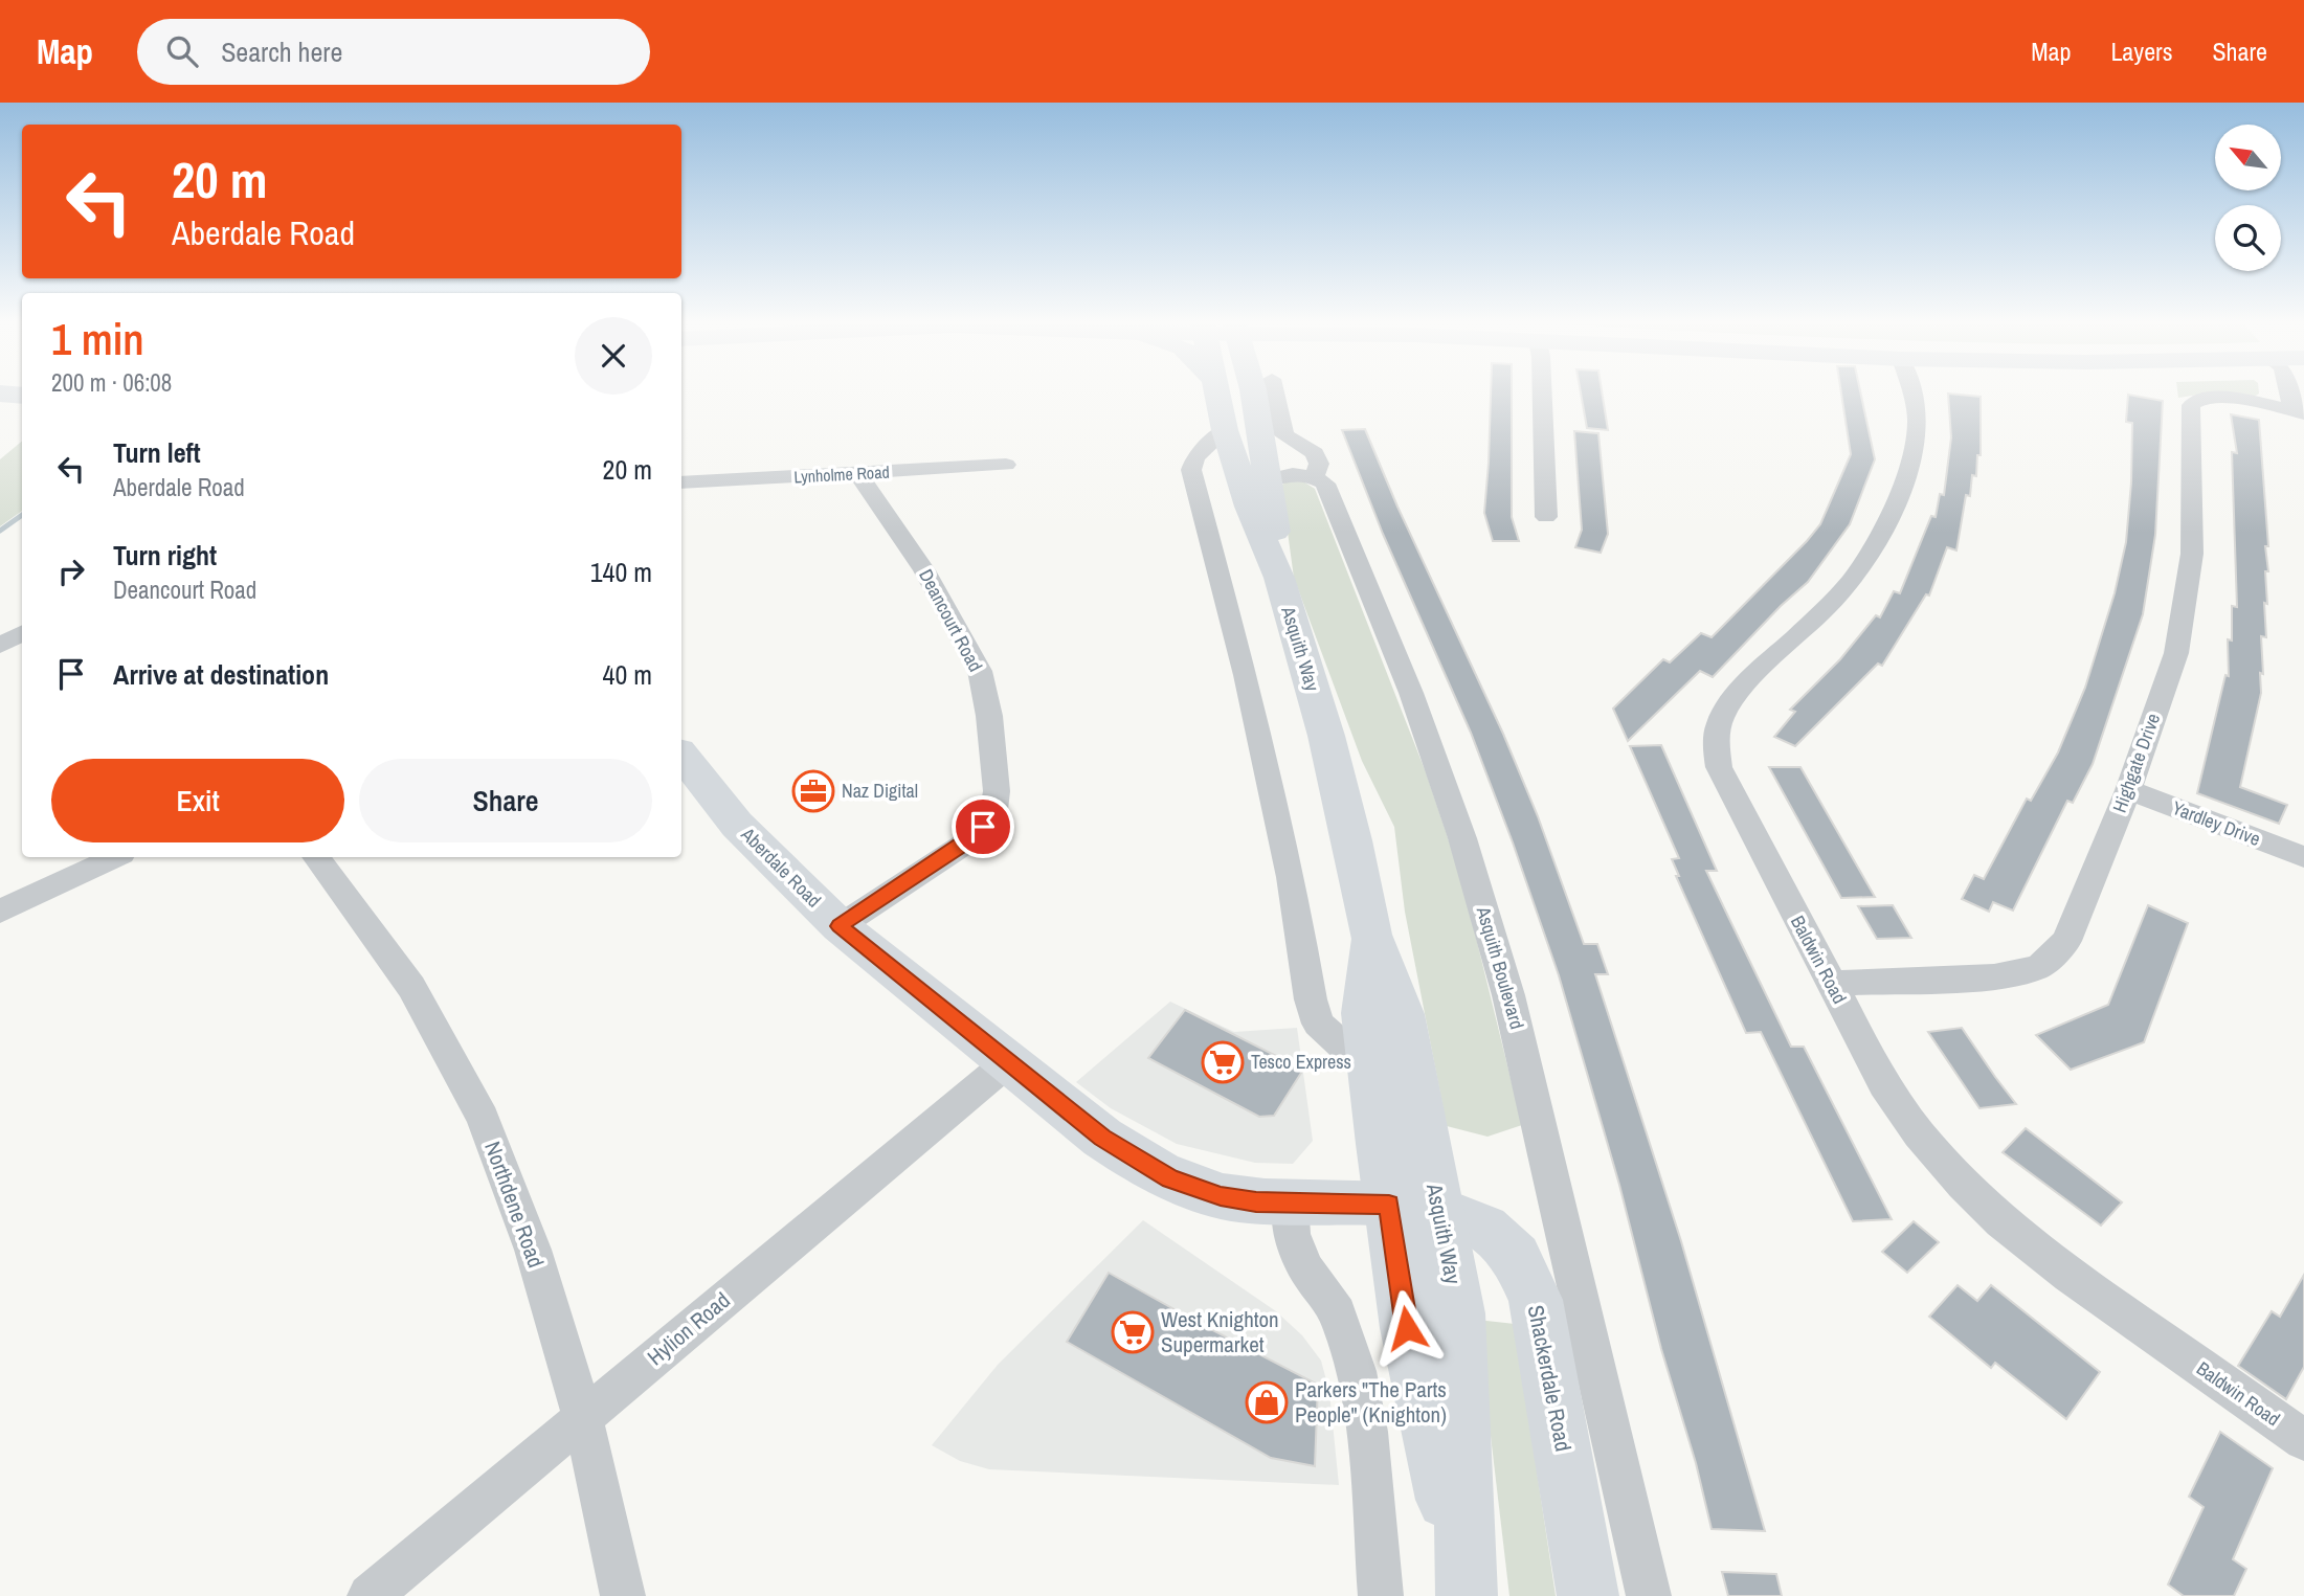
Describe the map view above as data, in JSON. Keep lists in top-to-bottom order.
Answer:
{
  "streets": {
    "main road": ["Asquith Way", "Aberdale Road", "Shackerdale Road"],
    "street": [
      "Lynholme Road",
      "Deancourt Road",
      "Highgate Drive",
      "Yardley Drive",
      "Baldwin Road",
      "Asquith Boulevard",
      "Northdene Road",
      "Hylion Road"
    ]
  },
  "crossings": [
    ["Lynholme Road", "Deancourt Road"],
    ["Deancourt Road", "Aberdale Road"],
    ["Asquith Way", "Aberdale Road"],
    ["Asquith Way", "Shackerdale Road"],
    ["Highgate Drive", "Yardley Drive"],
    ["Highgate Drive", "Baldwin Road"],
    ["Aberdale Road", "Hylion Road"],
    ["Aberdale Road", "Shackerdale Road"],
    ["Northdene Road", "Hylion Road"]
  ],
  "places": {
    "office": ["Naz Digital"],
    "supermarket": ["Tesco Express", "West Knighton Supermarket"],
    "shop": ["Parkers \"The Parts People\" (Knighton)"]
  },
  "north": "top left",
  "page": {
    "header": "Map",
    "search": "Search here",
    "nav": ["Map", "Layers", "Share"],
    "turn": ["20 m", "Aberdale Road"],
    "heading": ["1 min", "200 m · 06:08"],
    "list": [
      {
        "name": "Turn left",
        "note": "Aberdale Road",
        "value": "20 m"
      },
      {
        "name": "Turn right",
        "note": "Deancourt Road",
        "value": "140 m"
      },
      {
        "name": "Arrive at destination",
        "value": "40 m"
      }
    ],
    "buttons": ["Exit", "Share"]
  }
}
